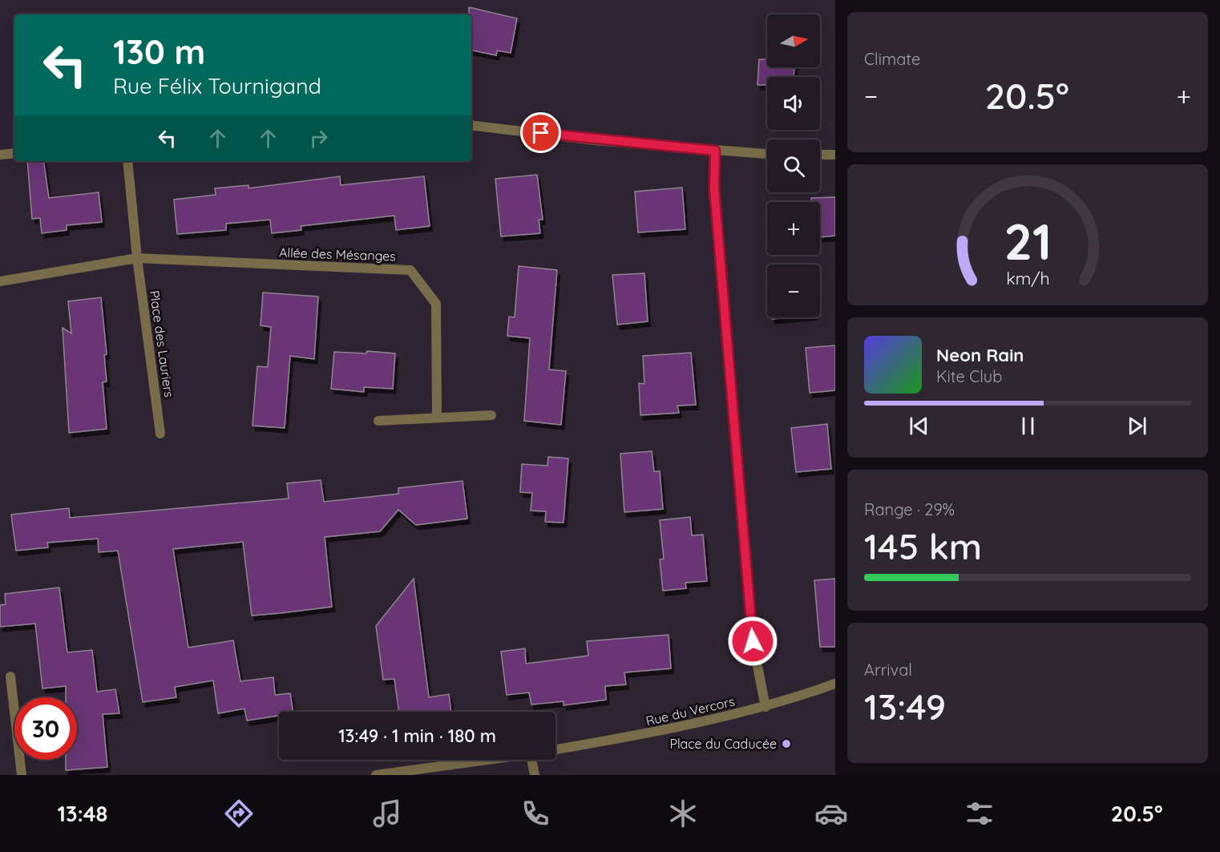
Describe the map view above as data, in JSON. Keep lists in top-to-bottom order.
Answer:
{
  "streets": {
    "street": ["Allée des Mésanges", "Place des Lauriers", "Rue du Vercors"]
  },
  "crossings": [
    ["Allée des Mésanges", "Place des Lauriers"]
  ],
  "places": ["Place du Caducée"],
  "north": "right",
  "page": {
    "tile": [
      "Climate",
      ["Range · 29%", "145 km"],
      ["Arrival", "13:49"]
    ],
    "map_buttons": ["+", "−"],
    "turn": ["130 m", "Rue Félix Tournigand"],
    "heat": ["−", "20.5°", "+"],
    "song": ["Neon Rain", "Kite Club"],
    "limit": "30",
    "trip": "13:49 · 1 min · 180 m",
    "tabs": ["13:48", "20.5°"],
    "gauge": ["21", "km/h"]
  }
}
